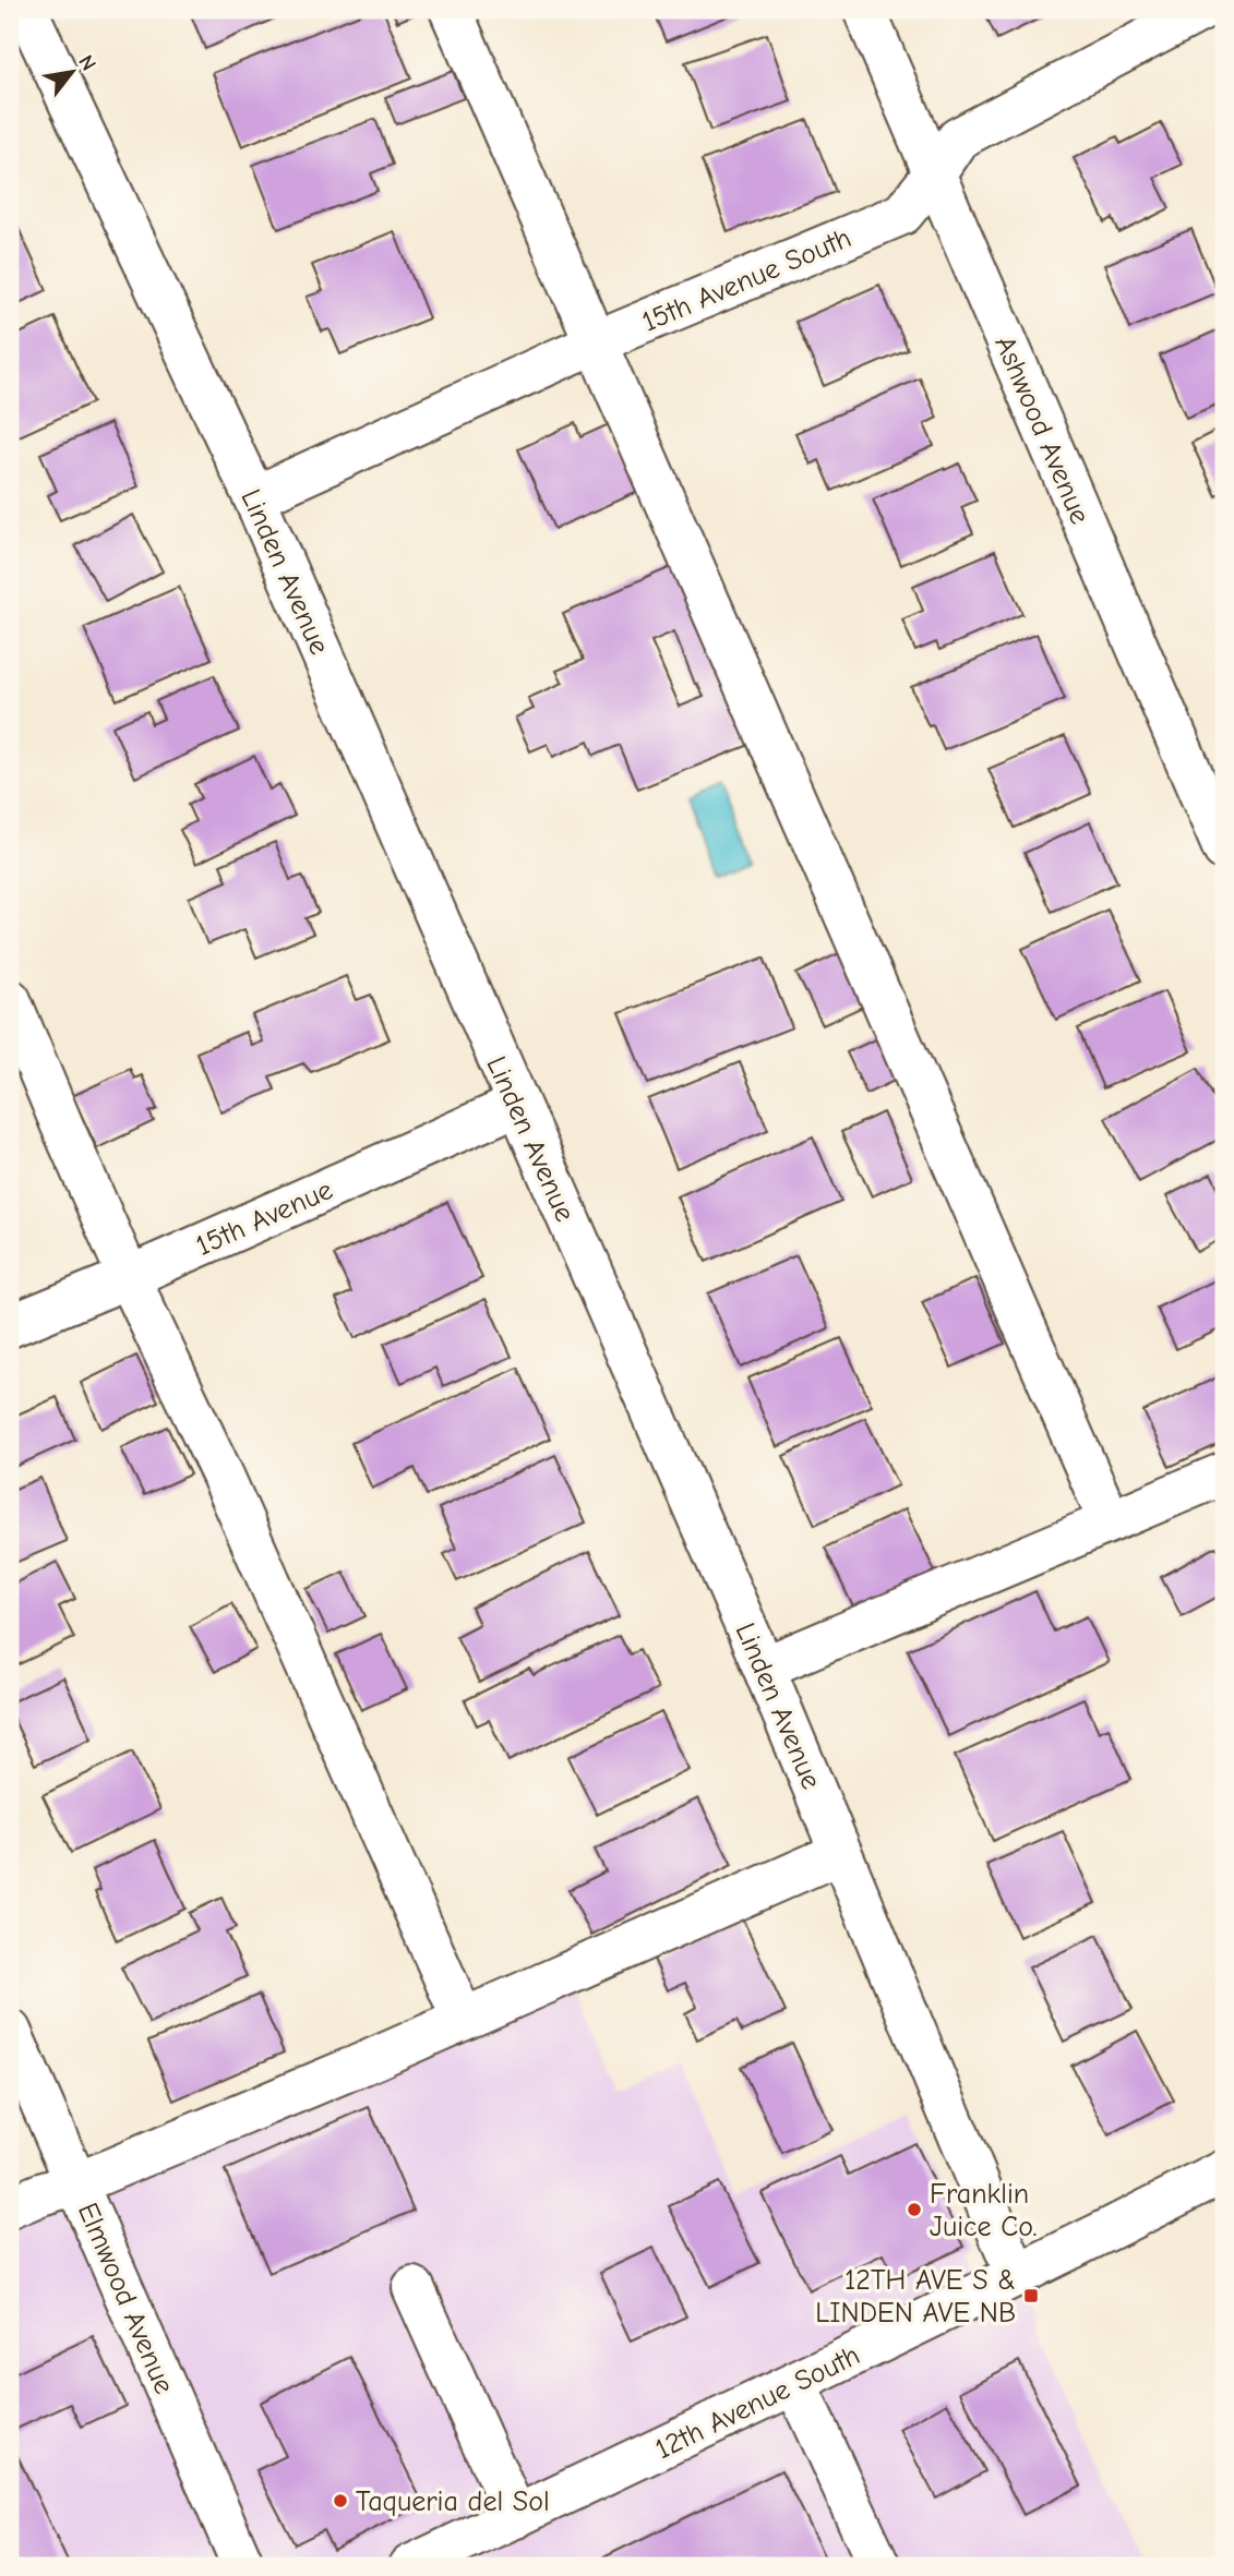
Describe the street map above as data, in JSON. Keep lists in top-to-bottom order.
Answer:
{
  "streets": {
    "street": [
      "15th Avenue South",
      "Ashwood Avenue",
      "Linden Avenue",
      "15th Avenue",
      "Elmwood Avenue",
      "12th Avenue South"
    ]
  },
  "crossings": [
    ["15th Avenue South", "Ashwood Avenue"],
    ["15th Avenue South", "Linden Avenue"],
    ["Linden Avenue", "15th Avenue"],
    ["Linden Avenue", "12th Avenue South"]
  ],
  "places": {
    "other": ["Franklin Juice Co.", "Taqueria del Sol"],
    "transit": ["12TH AVE S & LINDEN AVE NB"]
  },
  "north": "top right"
}
